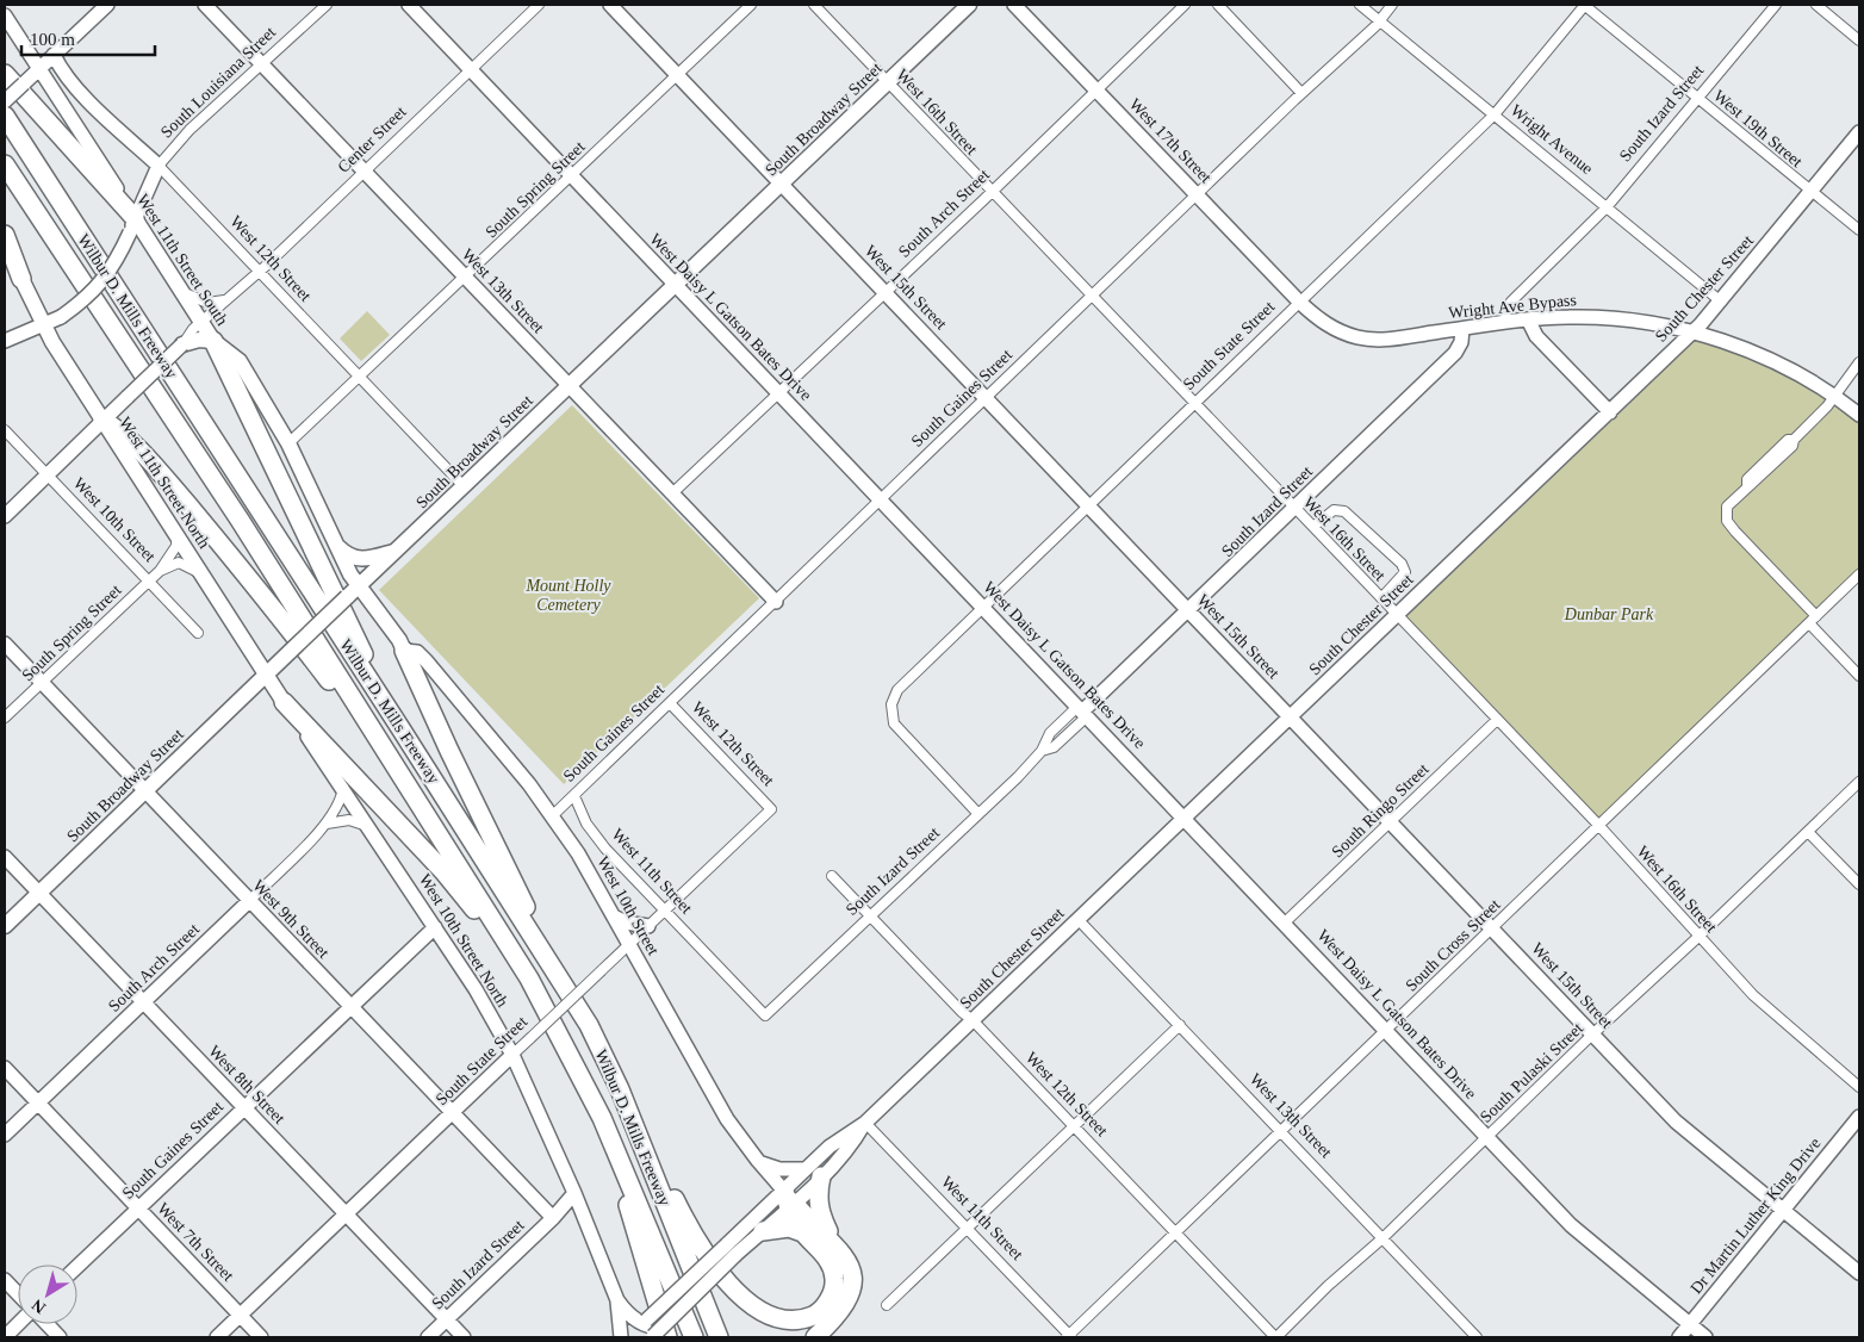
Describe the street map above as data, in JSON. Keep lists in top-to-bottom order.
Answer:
{
  "streets": {
    "highway": ["Wilbur D. Mills Freeway"],
    "main road": ["South Broadway Street", "West 11th Street South", "West 11th Street North"],
    "street": [
      "South Louisiana Street",
      "West 16th Street",
      "South Izard Street",
      "West 19th Street",
      "Center Street",
      "Wright Avenue",
      "West 17th Street",
      "South Spring Street",
      "South Arch Street",
      "West 12th Street",
      "West 15th Street",
      "South Chester Street",
      "West 13th Street",
      "Wright Ave Bypass",
      "West Daisy L Gatson Bates Drive",
      "South State Street",
      "South Gaines Street",
      "West 10th Street",
      "South Ringo Street",
      "West 11th Street",
      "West 9th Street",
      "West 10th Street North",
      "South Cross Street",
      "South Pulaski Street",
      "West 8th Street",
      "Dr Martin Luther King Drive",
      "West 7th Street"
    ]
  },
  "crossings": [
    ["South Louisiana Street", "West 12th Street"],
    ["South Louisiana Street", "West 11th Street South"],
    ["South Louisiana Street", "West 13th Street"],
    ["South Louisiana Street", "West 11th Street North"],
    ["West 16th Street", "South Izard Street"],
    ["West 16th Street", "South Broadway Street"],
    ["West 16th Street", "South Arch Street"],
    ["West 16th Street", "South Chester Street"],
    ["West 16th Street", "South State Street"],
    ["West 16th Street", "South Gaines Street"],
    ["West 16th Street", "South Ringo Street"],
    ["West 16th Street", "South Cross Street"],
    ["West 16th Street", "South Pulaski Street"],
    ["South Izard Street", "West 19th Street"],
    ["South Izard Street", "Wright Avenue"],
    ["South Izard Street", "West 12th Street"],
    ["South Izard Street", "West 15th Street"],
    ["South Izard Street", "Wright Ave Bypass"],
    ["South Izard Street", "West Daisy L Gatson Bates Drive"],
    ["South Izard Street", "South State Street"],
    ["South Izard Street", "West 11th Street"],
    ["South Izard Street", "West 9th Street"],
    ["South Izard Street", "West 10th Street North"],
    ["South Izard Street", "West 8th Street"],
    ["South Broadway Street", "West 12th Street"],
    ["South Broadway Street", "West 11th Street South"],
    ["South Broadway Street", "West 15th Street"],
    ["South Broadway Street", "West 13th Street"],
    ["South Broadway Street", "West Daisy L Gatson Bates Drive"],
    ["South Broadway Street", "West 11th Street North"],
    ["South Broadway Street", "West 9th Street"],
    ["South Broadway Street", "West 8th Street"],
    ["West 19th Street", "South Chester Street"],
    ["West 19th Street", "South State Street"],
    ["Center Street", "West 12th Street"],
    ["Center Street", "West 11th Street South"],
    ["Center Street", "West 13th Street"],
    ["Center Street", "West Daisy L Gatson Bates Drive"],
    ["Center Street", "West 11th Street North"],
    ["Center Street", "West 10th Street"],
    ["Wright Avenue", "South Chester Street"],
    ["Wright Avenue", "South State Street"],
    ["Wright Avenue", "South Gaines Street"],
    ["West 17th Street", "South Arch Street"],
    ["West 17th Street", "Wright Ave Bypass"],
    ["West 17th Street", "South State Street"],
    ["West 17th Street", "South Gaines Street"],
    ["South Spring Street", "West 12th Street"],
    ["South Spring Street", "West 11th Street South"],
    ["South Spring Street", "West 15th Street"],
    ["South Spring Street", "West 13th Street"],
    ["South Spring Street", "West Daisy L Gatson Bates Drive"],
    ["South Spring Street", "West 11th Street North"],
    ["South Spring Street", "West 10th Street"],
    ["South Spring Street", "West 9th Street"],
    ["South Arch Street", "West 15th Street"],
    ["South Arch Street", "West 13th Street"],
    ["South Arch Street", "West Daisy L Gatson Bates Drive"],
    ["South Arch Street", "West 9th Street"],
    ["South Arch Street", "West 10th Street North"],
    ["South Arch Street", "West 8th Street"],
    ["South Arch Street", "West 7th Street"],
    ["West 12th Street", "South Chester Street"],
    ["West 12th Street", "South State Street"],
    ["West 12th Street", "South Gaines Street"],
    ["West 12th Street", "South Cross Street"],
    ["West 12th Street", "South Pulaski Street"],
    ["West 11th Street South", "West 10th Street"],
    ["West 15th Street", "South Chester Street"],
    ["West 15th Street", "South State Street"],
    ["West 15th Street", "South Gaines Street"],
    ["West 15th Street", "South Ringo Street"],
    ["West 15th Street", "South Cross Street"],
    ["West 15th Street", "South Pulaski Street"],
    ["West 15th Street", "Dr Martin Luther King Drive"],
    ["South Chester Street", "West 13th Street"],
    ["South Chester Street", "Wright Ave Bypass"],
    ["South Chester Street", "West Daisy L Gatson Bates Drive"],
    ["South Chester Street", "West 10th Street"],
    ["South Chester Street", "West 11th Street"],
    ["West 13th Street", "South Gaines Street"],
    ["West 13th Street", "South Cross Street"],
    ["West 13th Street", "South Pulaski Street"],
    ["Wright Ave Bypass", "South State Street"],
    ["West Daisy L Gatson Bates Drive", "South State Street"],
    ["West Daisy L Gatson Bates Drive", "South Gaines Street"],
    ["West Daisy L Gatson Bates Drive", "South Ringo Street"],
    ["West Daisy L Gatson Bates Drive", "South Cross Street"],
    ["West Daisy L Gatson Bates Drive", "South Pulaski Street"],
    ["West Daisy L Gatson Bates Drive", "Dr Martin Luther King Drive"],
    ["South State Street", "West 10th Street"],
    ["South State Street", "West 11th Street"],
    ["South State Street", "West 9th Street"],
    ["South State Street", "West 10th Street North"],
    ["South State Street", "West 8th Street"],
    ["South State Street", "West 7th Street"],
    ["South Gaines Street", "West 10th Street"],
    ["South Gaines Street", "West 11th Street"],
    ["South Gaines Street", "West 9th Street"],
    ["South Gaines Street", "West 10th Street North"],
    ["South Gaines Street", "West 8th Street"],
    ["South Gaines Street", "West 7th Street"],
    ["West 11th Street North", "West 10th Street North"],
    ["West 11th Street", "South Cross Street"]
  ],
  "parks": ["Mount Holly Cemetery", "Dunbar Park"],
  "scale_bar": "100 m",
  "north": "bottom left"
}
